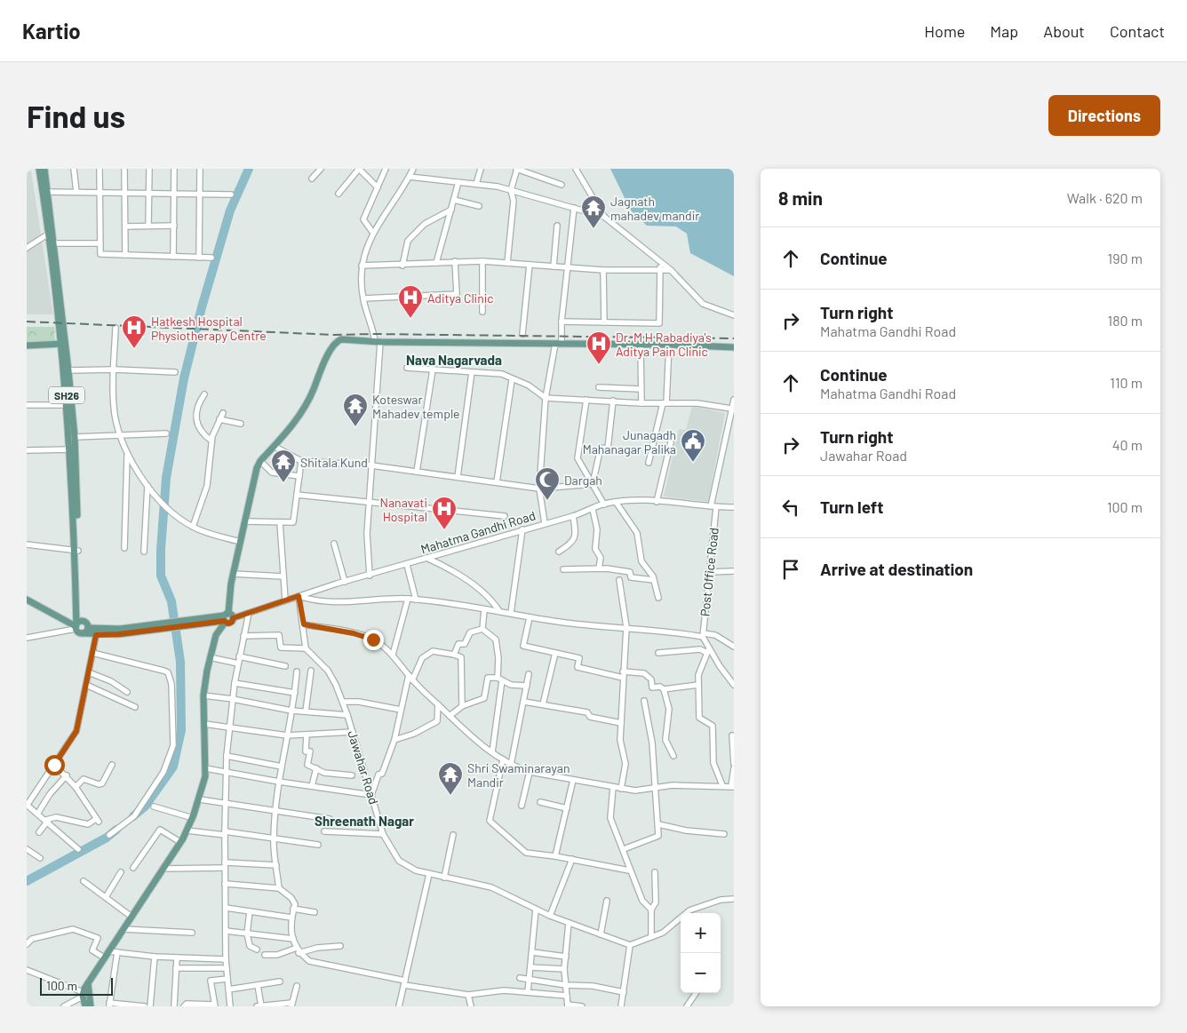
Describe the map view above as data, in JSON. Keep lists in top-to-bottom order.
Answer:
{
  "streets": {
    "main road": ["SH26", "Mahatma Gandhi Road"],
    "street": ["Post Office Road", "Jawahar Road"]
  },
  "crossings": [
    ["Mahatma Gandhi Road", "Post Office Road"]
  ],
  "districts": ["Nava Nagarvada", "Shreenath Nagar"],
  "places": {
    "temple": [
      "Jagnath mahadev mandir",
      "Koteswar Mahadev temple",
      "Shitala Kund",
      "Shri Swaminarayan Mandir"
    ],
    "hospital": [
      "Aditya Clinic",
      "Hatkesh Hospital Physiotherapy Centre",
      "Dr. M H Rabadiya's Aditya Pain Clinic",
      "Nanavati Hospital"
    ],
    "public building": ["Junagadh Mahanagar Palika"],
    "mosque": ["Dargah"]
  },
  "scale_bar": "100 m",
  "page": {
    "header": "Kartio",
    "nav": [
      "Home",
      "Map",
      "About",
      "Contact"
    ],
    "buttons": "Directions",
    "title": "Find us",
    "heading": ["8 min", "Walk · 620 m"],
    "list": [
      ["Continue", "190 m"],
      ["Turn right", "Mahatma Gandhi Road", "180 m"],
      ["Continue", "Mahatma Gandhi Road", "110 m"],
      ["Turn right", "Jawahar Road", "40 m"],
      ["Turn left", "100 m"],
      "Arrive at destination"
    ],
    "map_buttons": ["+", "−"],
    "scale": "100 m"
  }
}
